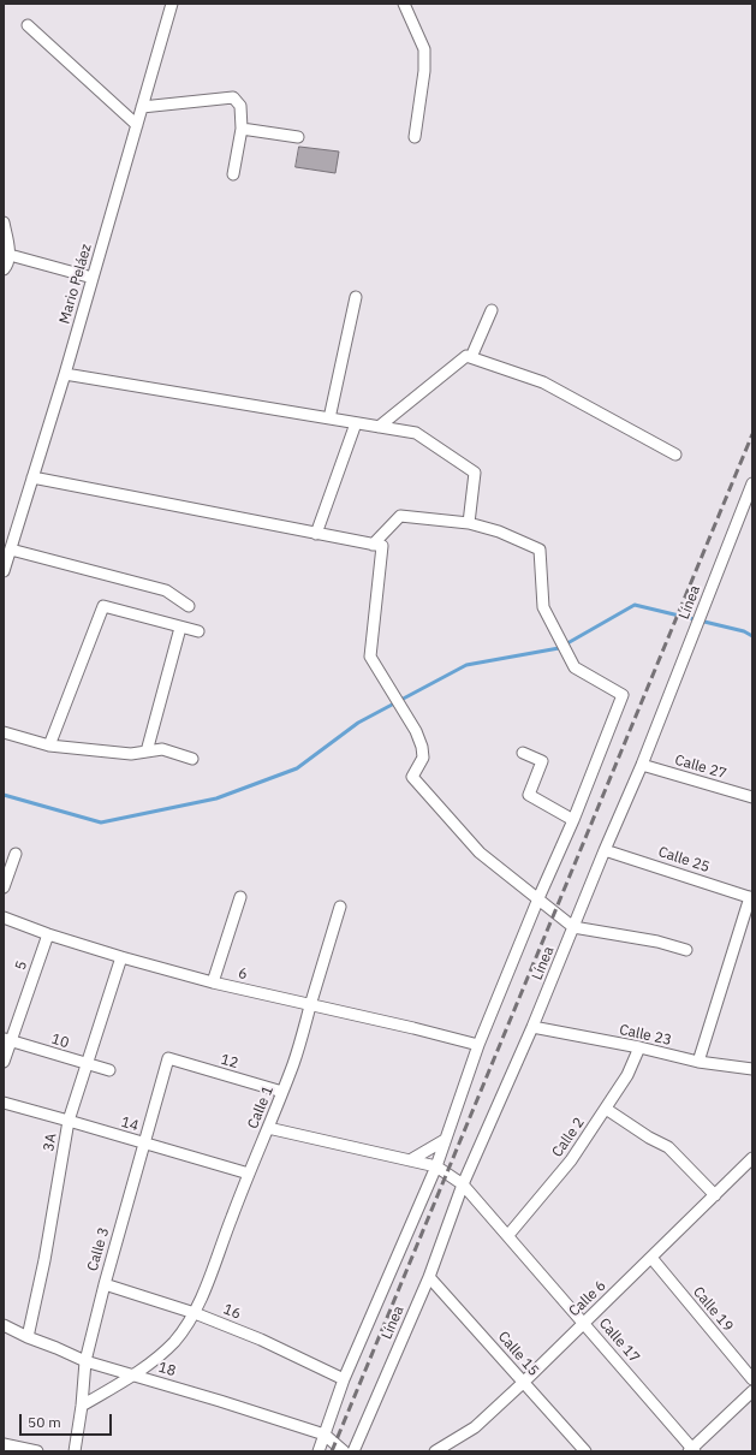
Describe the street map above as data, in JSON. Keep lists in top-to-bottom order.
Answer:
{
  "streets": {
    "street": [
      "Mario Peláez",
      "Línea",
      "Calle 27",
      "Calle 25",
      "5",
      "6",
      "Calle 23",
      "10",
      "12",
      "Calle 1",
      "14",
      "Calle 2",
      "3A",
      "Calle 3",
      "Calle 6",
      "Calle 19",
      "16",
      "Calle 17",
      "Calle 15",
      "18"
    ]
  },
  "crossings": [
    ["Línea", "Calle 27"],
    ["Línea", "Calle 25"],
    ["Línea", "6"],
    ["Línea", "Calle 23"],
    ["Línea", "16"],
    ["Línea", "Calle 17"],
    ["Línea", "Calle 15"],
    ["Línea", "18"],
    ["5", "6"],
    ["5", "10"],
    ["6", "Calle 1"],
    ["6", "3A"],
    ["Calle 23", "Calle 2"],
    ["10", "3A"],
    ["12", "Calle 1"],
    ["12", "Calle 3"],
    ["Calle 1", "14"],
    ["Calle 1", "Calle 3"],
    ["Calle 1", "16"],
    ["Calle 1", "18"],
    ["14", "3A"],
    ["14", "Calle 3"],
    ["Calle 2", "Calle 17"],
    ["3A", "18"],
    ["Calle 3", "16"],
    ["Calle 3", "18"],
    ["Calle 6", "Calle 19"],
    ["Calle 6", "Calle 17"],
    ["Calle 6", "Calle 15"]
  ],
  "scale_bar": "50 m"
}
